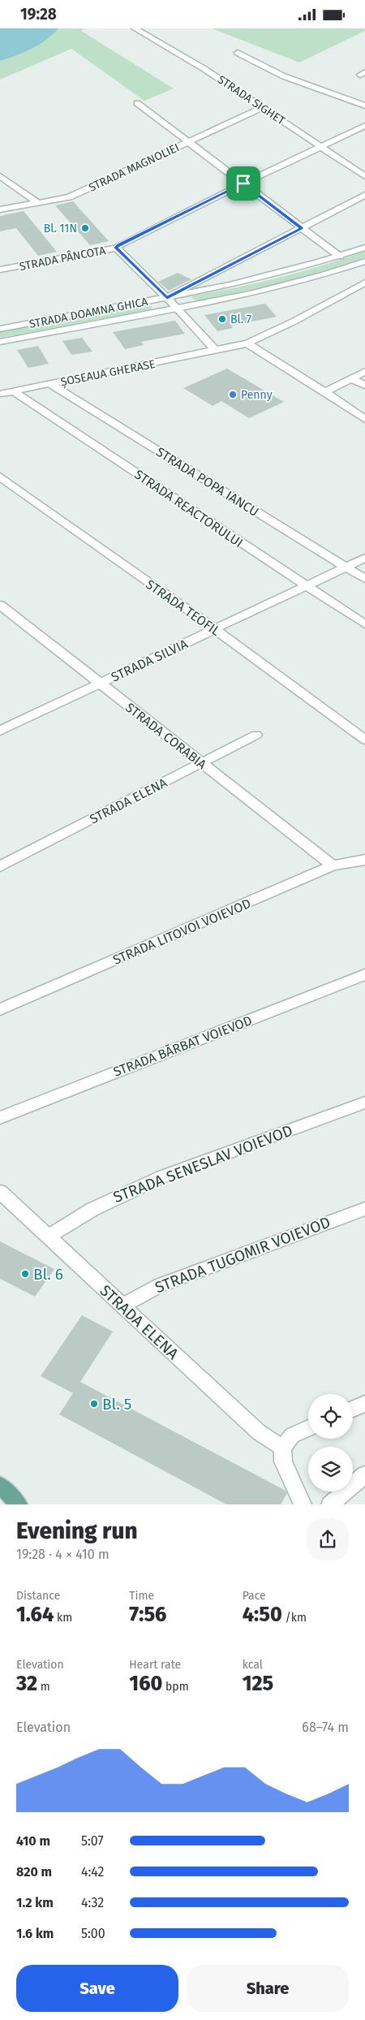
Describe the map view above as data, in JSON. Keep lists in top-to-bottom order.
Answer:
{
  "streets": {
    "street": [
      "STRADA SIGHET",
      "STRADA MAGNOLIEI",
      "STRADA PÂNCOTA",
      "STRADA DOAMNA GHICA",
      "ȘOSEAUA GHERASE",
      "STRADA POPA IANCU",
      "STRADA REACTORULUI",
      "STRADA TEOFIL",
      "STRADA SILVIA",
      "STRADA CORABIA",
      "STRADA ELENA",
      "STRADA LITOVOI VOIEVOD",
      "STRADA BĂRBAT VOIEVOD",
      "STRADA SENESLAV VOIEVOD",
      "STRADA TUGOMIR VOIEVOD"
    ]
  },
  "crossings": [
    ["STRADA SIGHET", "STRADA MAGNOLIEI"],
    ["STRADA SIGHET", "STRADA PÂNCOTA"],
    ["ȘOSEAUA GHERASE", "STRADA POPA IANCU"],
    ["ȘOSEAUA GHERASE", "STRADA REACTORULUI"],
    ["STRADA POPA IANCU", "STRADA SILVIA"],
    ["STRADA REACTORULUI", "STRADA SILVIA"],
    ["STRADA TEOFIL", "STRADA SILVIA"],
    ["STRADA SILVIA", "STRADA CORABIA"],
    ["STRADA CORABIA", "STRADA ELENA"],
    ["STRADA CORABIA", "STRADA LITOVOI VOIEVOD"],
    ["STRADA ELENA", "STRADA SENESLAV VOIEVOD"],
    ["STRADA ELENA", "STRADA TUGOMIR VOIEVOD"]
  ],
  "places": [
    "Bl. 11N",
    "Bl. 7",
    "Penny",
    "Bl. 6",
    "Bl. 5"
  ],
  "page": {
    "status": "19:28",
    "heading": ["Evening run", "19:28 · 4 × 410 m"],
    "stats": [
      ["Distance", "1.64 km"],
      ["Time", "7:56"],
      ["Pace", "4:50 /km"],
      ["Elevation", "32 m"],
      ["Heart rate", "160 bpm"],
      ["kcal", "125"]
    ],
    "chart": ["Elevation", "68–74 m"],
    "list": [
      {
        "name": "410 m",
        "note": "5:07"
      },
      {
        "name": "820 m",
        "note": "4:42"
      },
      {
        "name": "1.2 km",
        "note": "4:32"
      },
      {
        "name": "1.6 km",
        "note": "5:00"
      }
    ],
    "buttons": ["Save", "Share"]
  }
}
